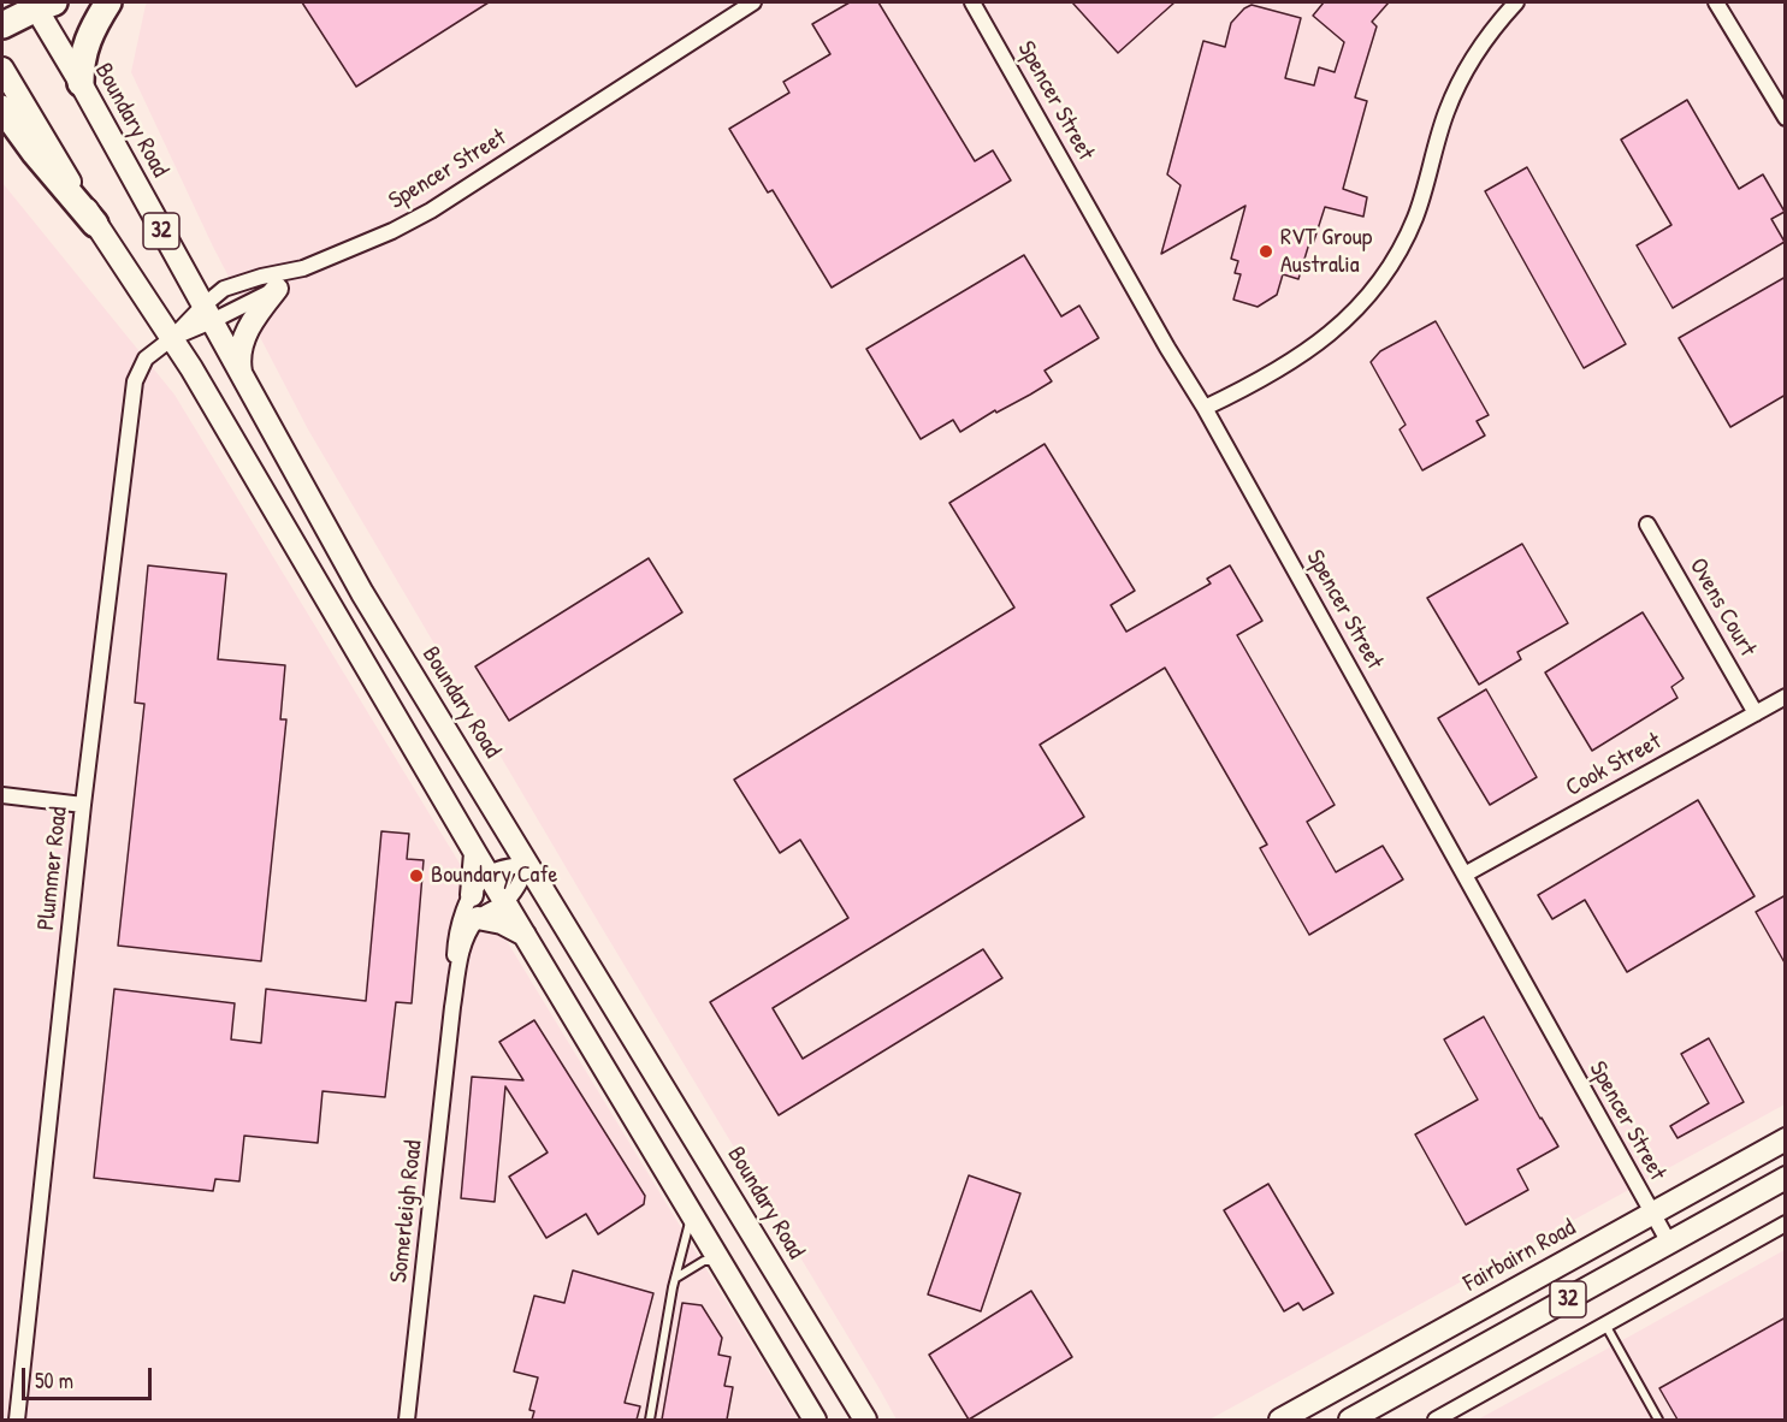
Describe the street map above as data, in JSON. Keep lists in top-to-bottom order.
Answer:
{
  "streets": {
    "main road": ["Boundary Road", "32", "Fairbairn Road"],
    "street": [
      "Spencer Street",
      "Ovens Court",
      "Cook Street",
      "Plummer Road",
      "Somerleigh Road"
    ]
  },
  "crossings": [
    ["Spencer Street", "Boundary Road"],
    ["Spencer Street", "32"],
    ["Spencer Street", "Cook Street"],
    ["Spencer Street", "Plummer Road"],
    ["Spencer Street", "Fairbairn Road"],
    ["Boundary Road", "Plummer Road"],
    ["32", "Plummer Road"],
    ["32", "Somerleigh Road"],
    ["Ovens Court", "Cook Street"]
  ],
  "places": ["RVT Group Australia", "Boundary Cafe"],
  "scale_bar": "50 m"
}
